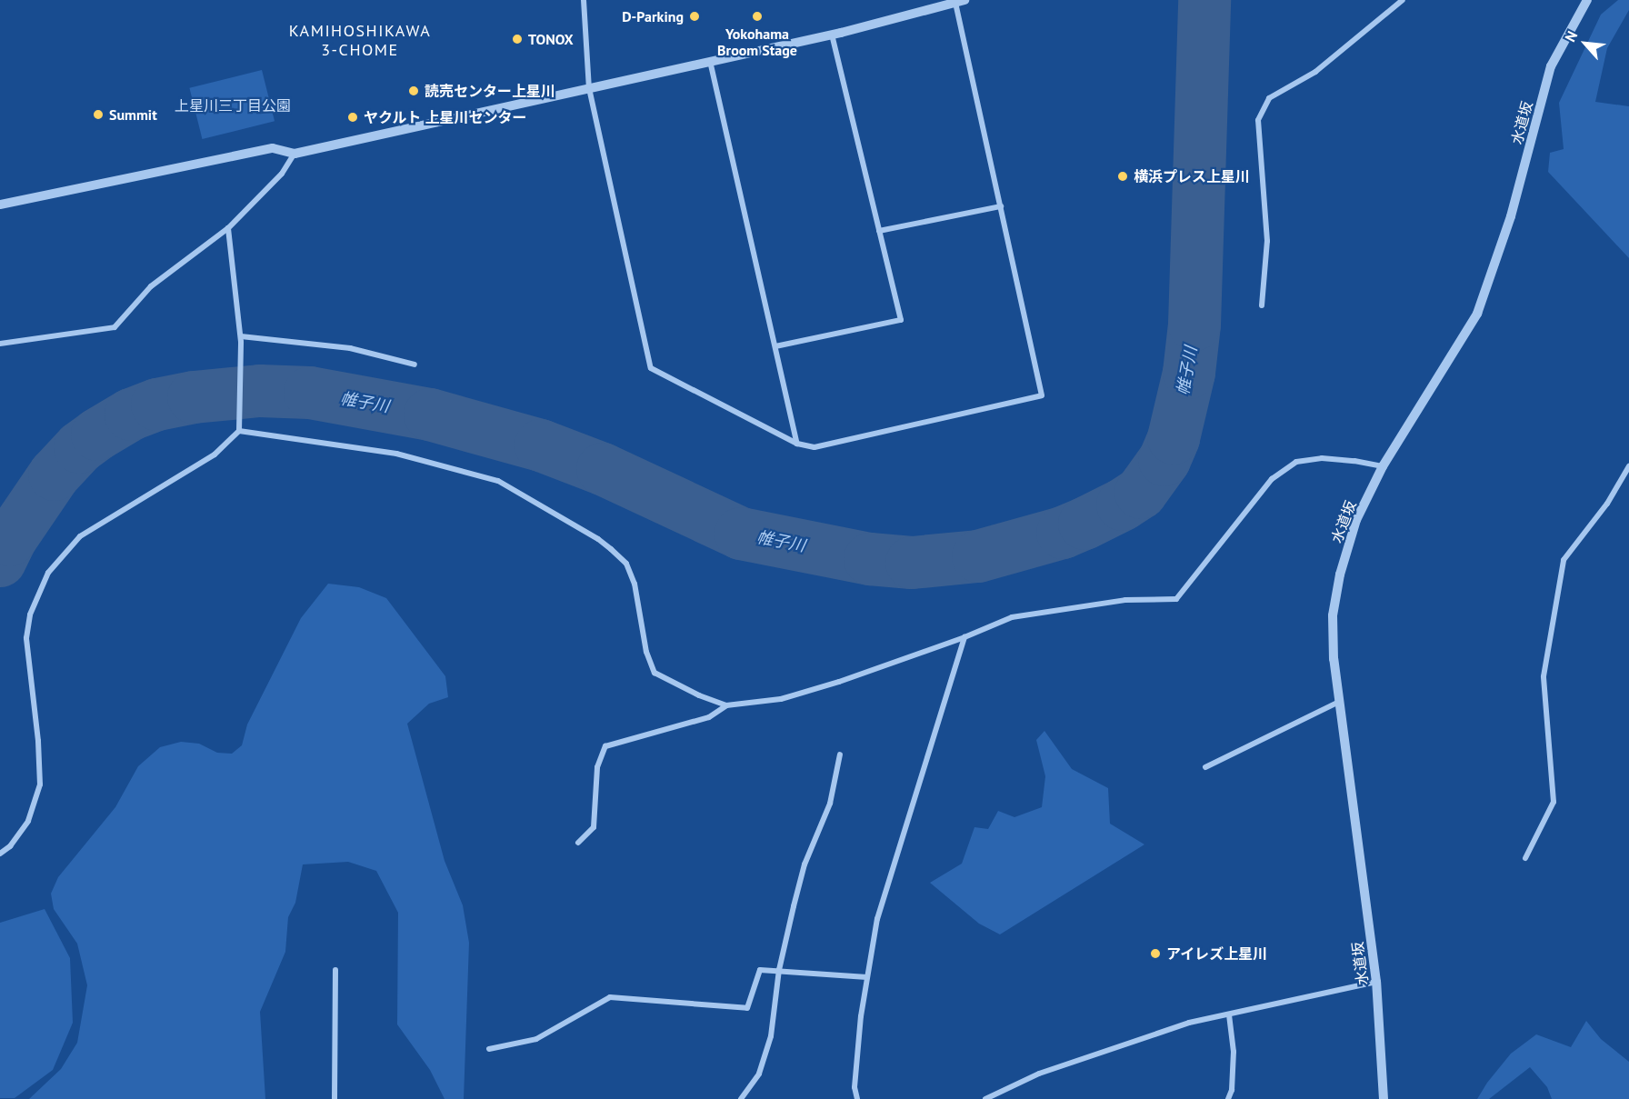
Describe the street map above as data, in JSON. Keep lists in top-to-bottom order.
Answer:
{
  "streets": {
    "street": ["水道坂"]
  },
  "districts": ["KAMIHOSHIKAWA 3-CHOME"],
  "water": ["帷子川"],
  "parks": ["上星川三丁目公園"],
  "places": [
    "D-Parking",
    "Yokohama Broom Stage",
    "TONOX",
    "読売センター上星川",
    "Summit",
    "ヤクルト 上星川センター",
    "横浜プレス上星川",
    "アイレズ上星川"
  ],
  "north": "top left"
}
